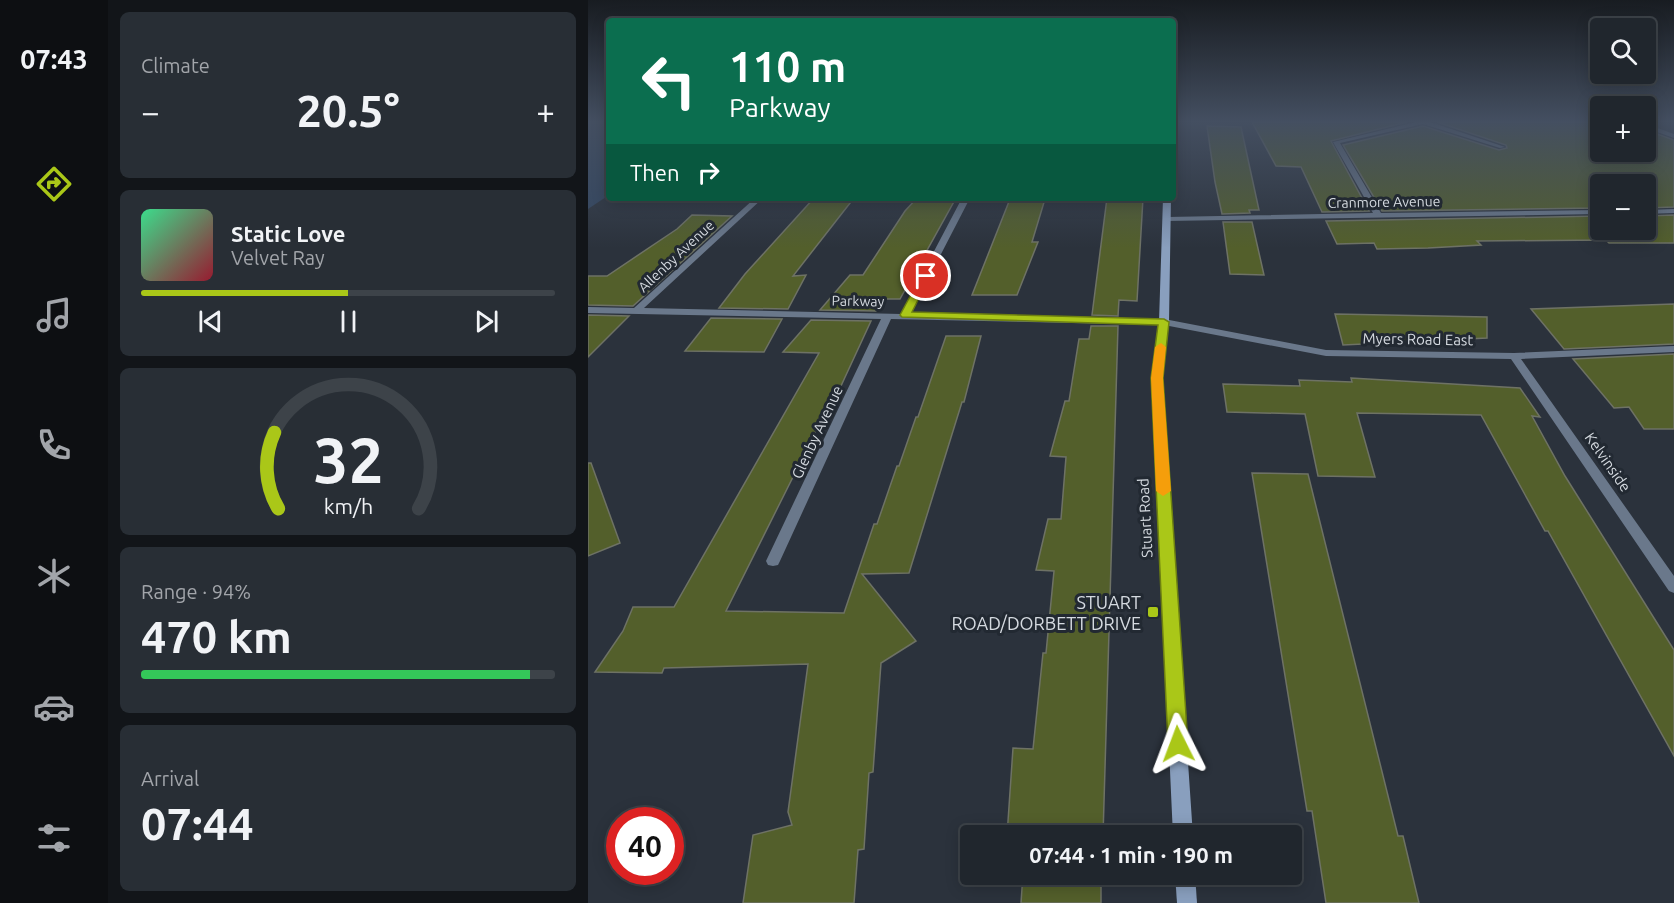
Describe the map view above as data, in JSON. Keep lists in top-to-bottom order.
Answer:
{
  "streets": {
    "street": [
      "Cranmore Avenue",
      "Allenby Avenue",
      "Parkway",
      "Myers Road East",
      "Glenby Avenue",
      "Kelvinside",
      "Stuart Road"
    ]
  },
  "crossings": [
    ["Cranmore Avenue", "Stuart Road"],
    ["Allenby Avenue", "Parkway"],
    ["Parkway", "Myers Road East"],
    ["Parkway", "Glenby Avenue"],
    ["Parkway", "Stuart Road"],
    ["Myers Road East", "Kelvinside"],
    ["Myers Road East", "Stuart Road"]
  ],
  "places": {
    "transit": ["STUART ROAD/DORBETT DRIVE"]
  },
  "page": {
    "tabs": "07:43",
    "tile": [
      "Climate",
      ["Range · 94%", "470 km"],
      ["Arrival", "07:44"]
    ],
    "map_buttons": ["+", "−"],
    "turn": ["110 m", "Parkway"],
    "heat": ["−", "20.5°", "+"],
    "then": "Then",
    "song": ["Static Love", "Velvet Ray"],
    "limit": "40",
    "trip": "07:44 · 1 min · 190 m",
    "gauge": ["32", "km/h"]
  }
}
